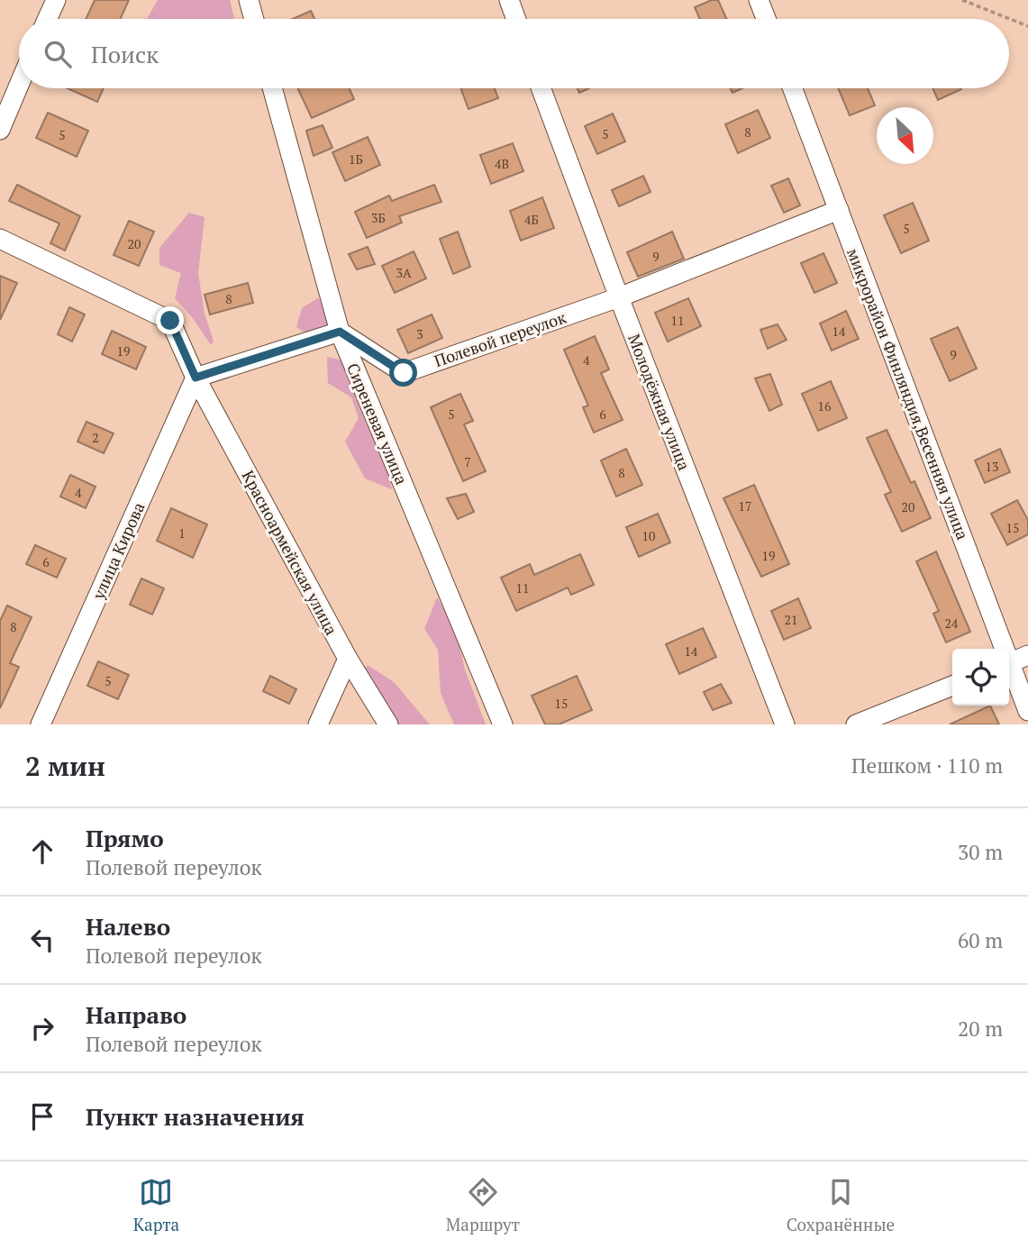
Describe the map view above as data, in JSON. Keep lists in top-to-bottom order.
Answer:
{
  "streets": {
    "street": [
      "Полевой переулок",
      "микрорайон Финляндия,Весенняя улица",
      "Молодёжная улица",
      "Сиреневая улица",
      "улица Кирова",
      "Красноармейская улица"
    ]
  },
  "crossings": [
    ["Полевой переулок", "Молодёжная улица"],
    ["Полевой переулок", "Сиреневая улица"],
    ["улица Кирова", "Красноармейская улица"]
  ],
  "house_numbers": [
    "8",
    "5",
    "5",
    "1Б",
    "4В",
    "3Б",
    "4Б",
    "5",
    "20",
    "9",
    "3А",
    "8",
    "11",
    "14",
    "3",
    "19",
    "9",
    "4",
    "16",
    "5",
    "6",
    "2",
    "7",
    "13",
    "8",
    "4",
    "17",
    "20",
    "15",
    "1",
    "10",
    "19",
    "6",
    "11",
    "21",
    "24",
    "8",
    "14",
    "5",
    "15"
  ],
  "north": "bottom right",
  "page": {
    "search": "Поиск",
    "heading": ["2 мин", "Пешком · 110 m"],
    "list": [
      ["Прямо", "Полевой переулок", "30 m"],
      ["Налево", "Полевой переулок", "60 m"],
      ["Направо", "Полевой переулок", "20 m"],
      "Пункт назначения"
    ],
    "nav": ["Карта", "Маршрут", "Сохранённые"]
  }
}
